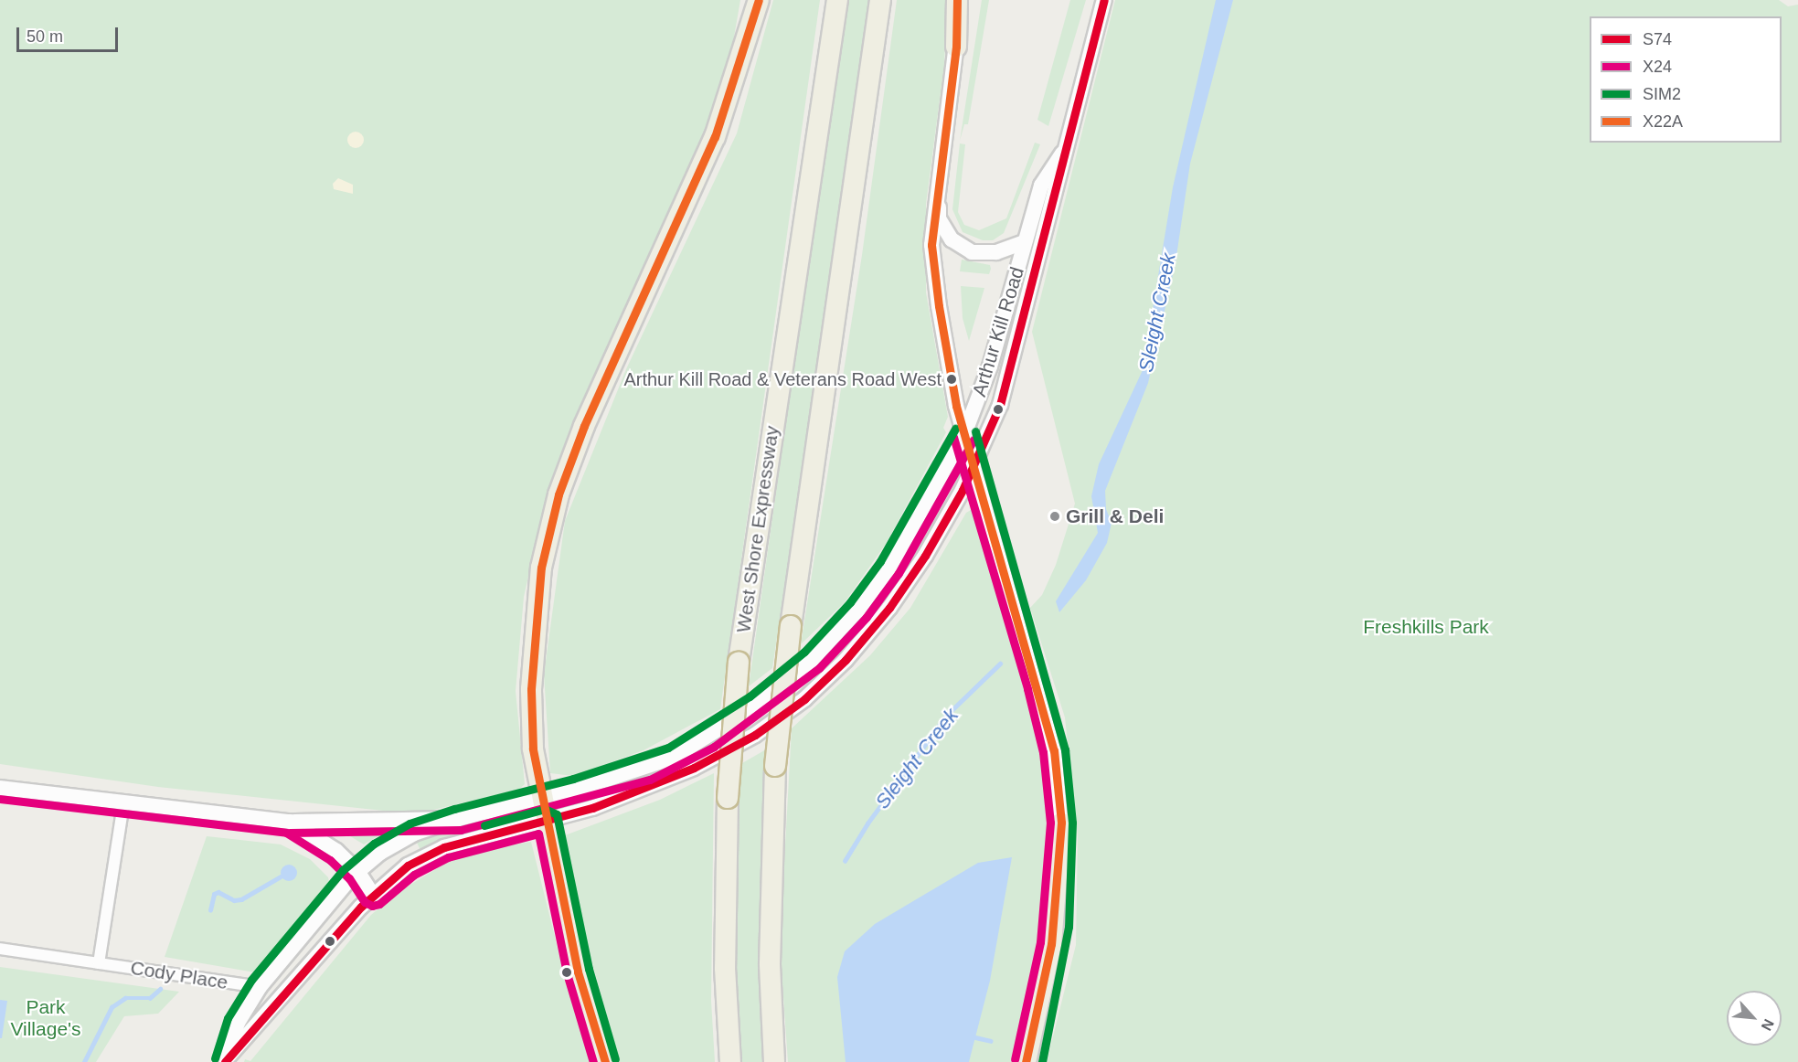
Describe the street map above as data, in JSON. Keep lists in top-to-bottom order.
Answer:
{
  "streets": {
    "highway": ["West Shore Expressway"],
    "street": ["Arthur Kill Road", "Cody Place"]
  },
  "water": ["Sleight Creek"],
  "parks": ["Freshkills Park", "Park Village's"],
  "places": ["Arthur Kill Road & Veterans Road West", "Grill & Deli"],
  "lines": [
    "transit line S74",
    "transit line X22A",
    "transit line SIM2",
    "transit line X24"
  ],
  "legend": [
    "S74",
    "X24",
    "SIM2",
    "X22A"
  ],
  "scale_bar": "50 m",
  "north": "bottom right"
}
